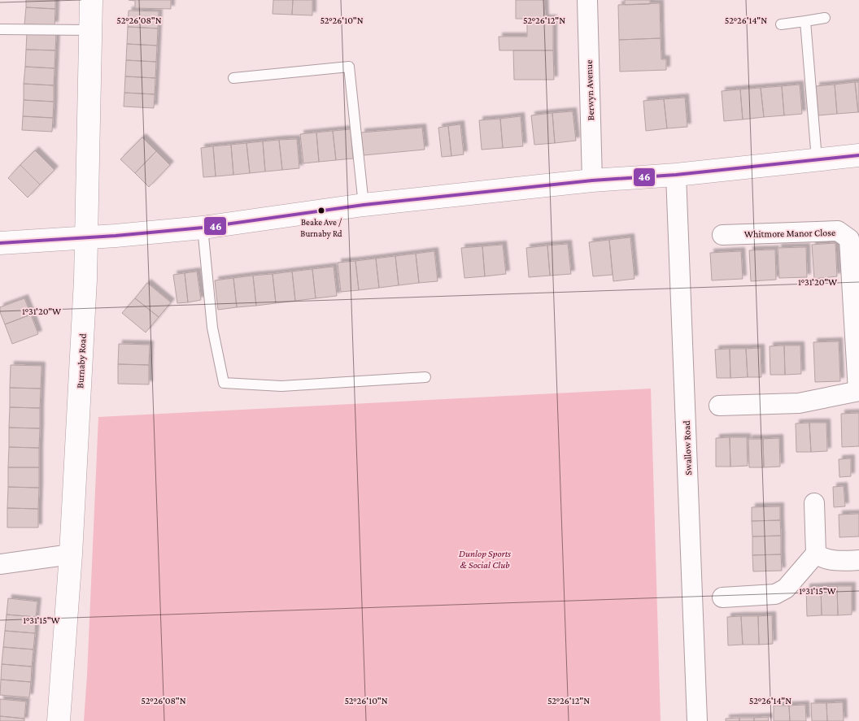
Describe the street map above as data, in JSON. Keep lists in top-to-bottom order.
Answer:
{
  "streets": {
    "street": [
      "Berwyn Avenue",
      "Whitmore Manor Close",
      "Burnaby Road",
      "Swallow Road"
    ]
  },
  "parks": ["Dunlop Sports & Social Club"],
  "places": ["Beake Ave / Burnaby Rd"],
  "lines": ["transit line 46"],
  "coordinates": [
    "52°26'08\"N",
    "52°26'10\"N",
    "52°26'12\"N",
    "52°26'14\"N",
    "1°31'20\"W",
    "1°31'15\"W"
  ]
}
